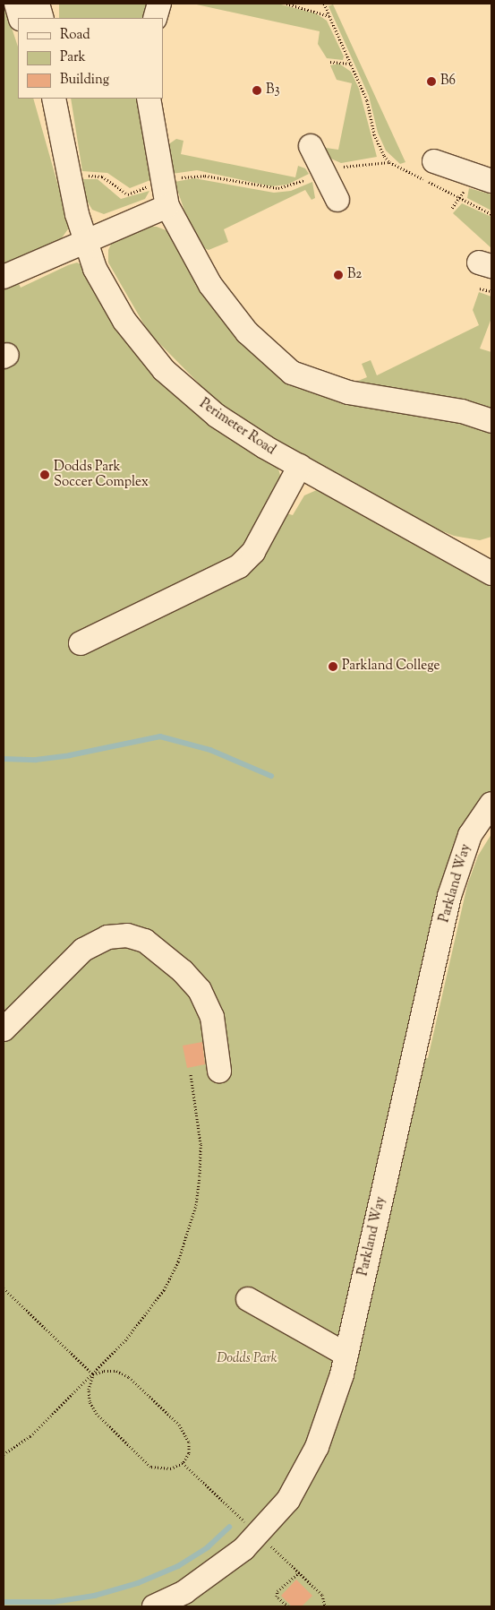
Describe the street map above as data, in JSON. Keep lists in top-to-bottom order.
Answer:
{
  "streets": {
    "street": ["Perimeter Road", "Parkland Way"]
  },
  "parks": ["Dodds Park"],
  "places": [
    "B6",
    "B3",
    "B2",
    "Dodds Park Soccer Complex",
    "Parkland College"
  ],
  "legend": ["Road", "Park", "Building"]
}
